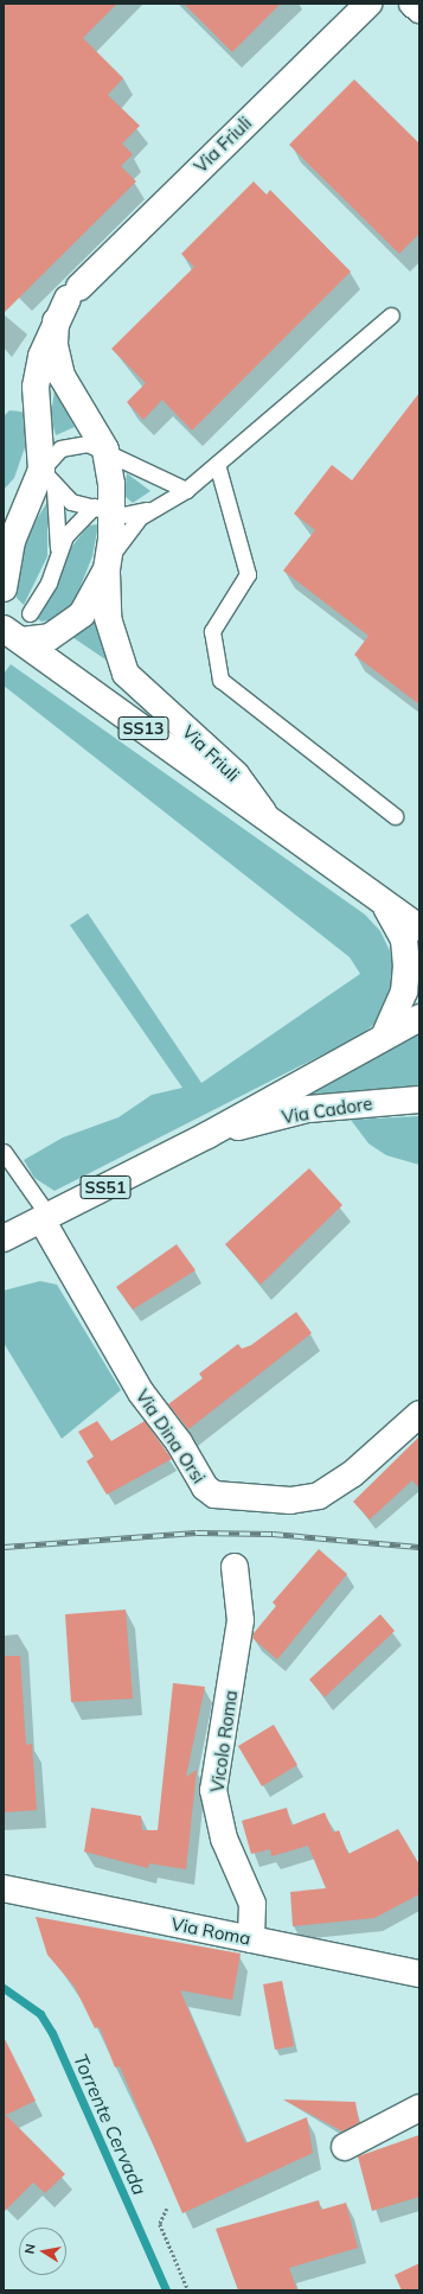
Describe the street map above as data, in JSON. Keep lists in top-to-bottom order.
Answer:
{
  "streets": {
    "street": [
      "Via Friuli",
      "SS13",
      "Via Cadore",
      "SS51",
      "Via Dina Orsi",
      "Vicolo Roma",
      "Via Roma"
    ]
  },
  "crossings": [
    ["Via Cadore", "Via Dina Orsi"],
    ["Vicolo Roma", "Via Roma"]
  ],
  "water": ["Torrente Cervada"],
  "north": "left"
}
